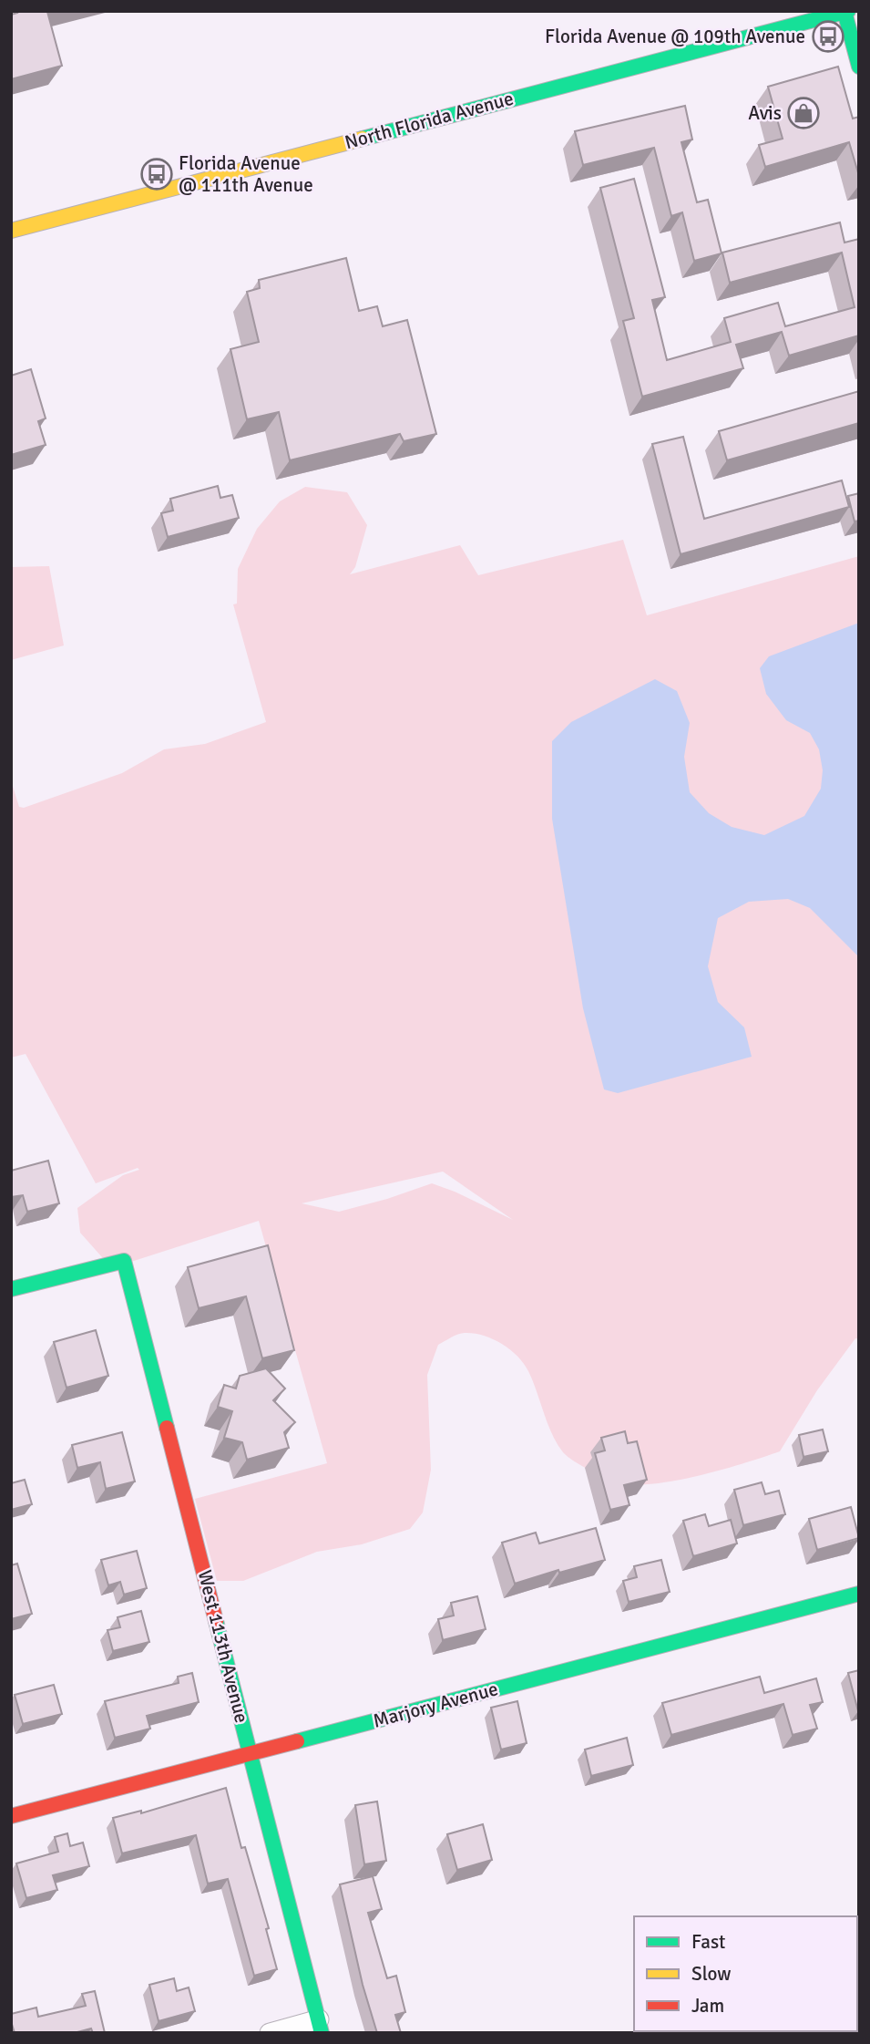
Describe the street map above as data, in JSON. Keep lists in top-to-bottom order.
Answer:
{
  "streets": {
    "street": ["North Florida Avenue", "West 113th Avenue", "Marjory Avenue"]
  },
  "crossings": [
    ["West 113th Avenue", "Marjory Avenue"]
  ],
  "places": {
    "bus stop": ["Florida Avenue @ 109th Avenue", "Florida Avenue @ 111th Avenue"],
    "shop": ["Avis"]
  },
  "legend": ["Fast", "Slow", "Jam"]
}
